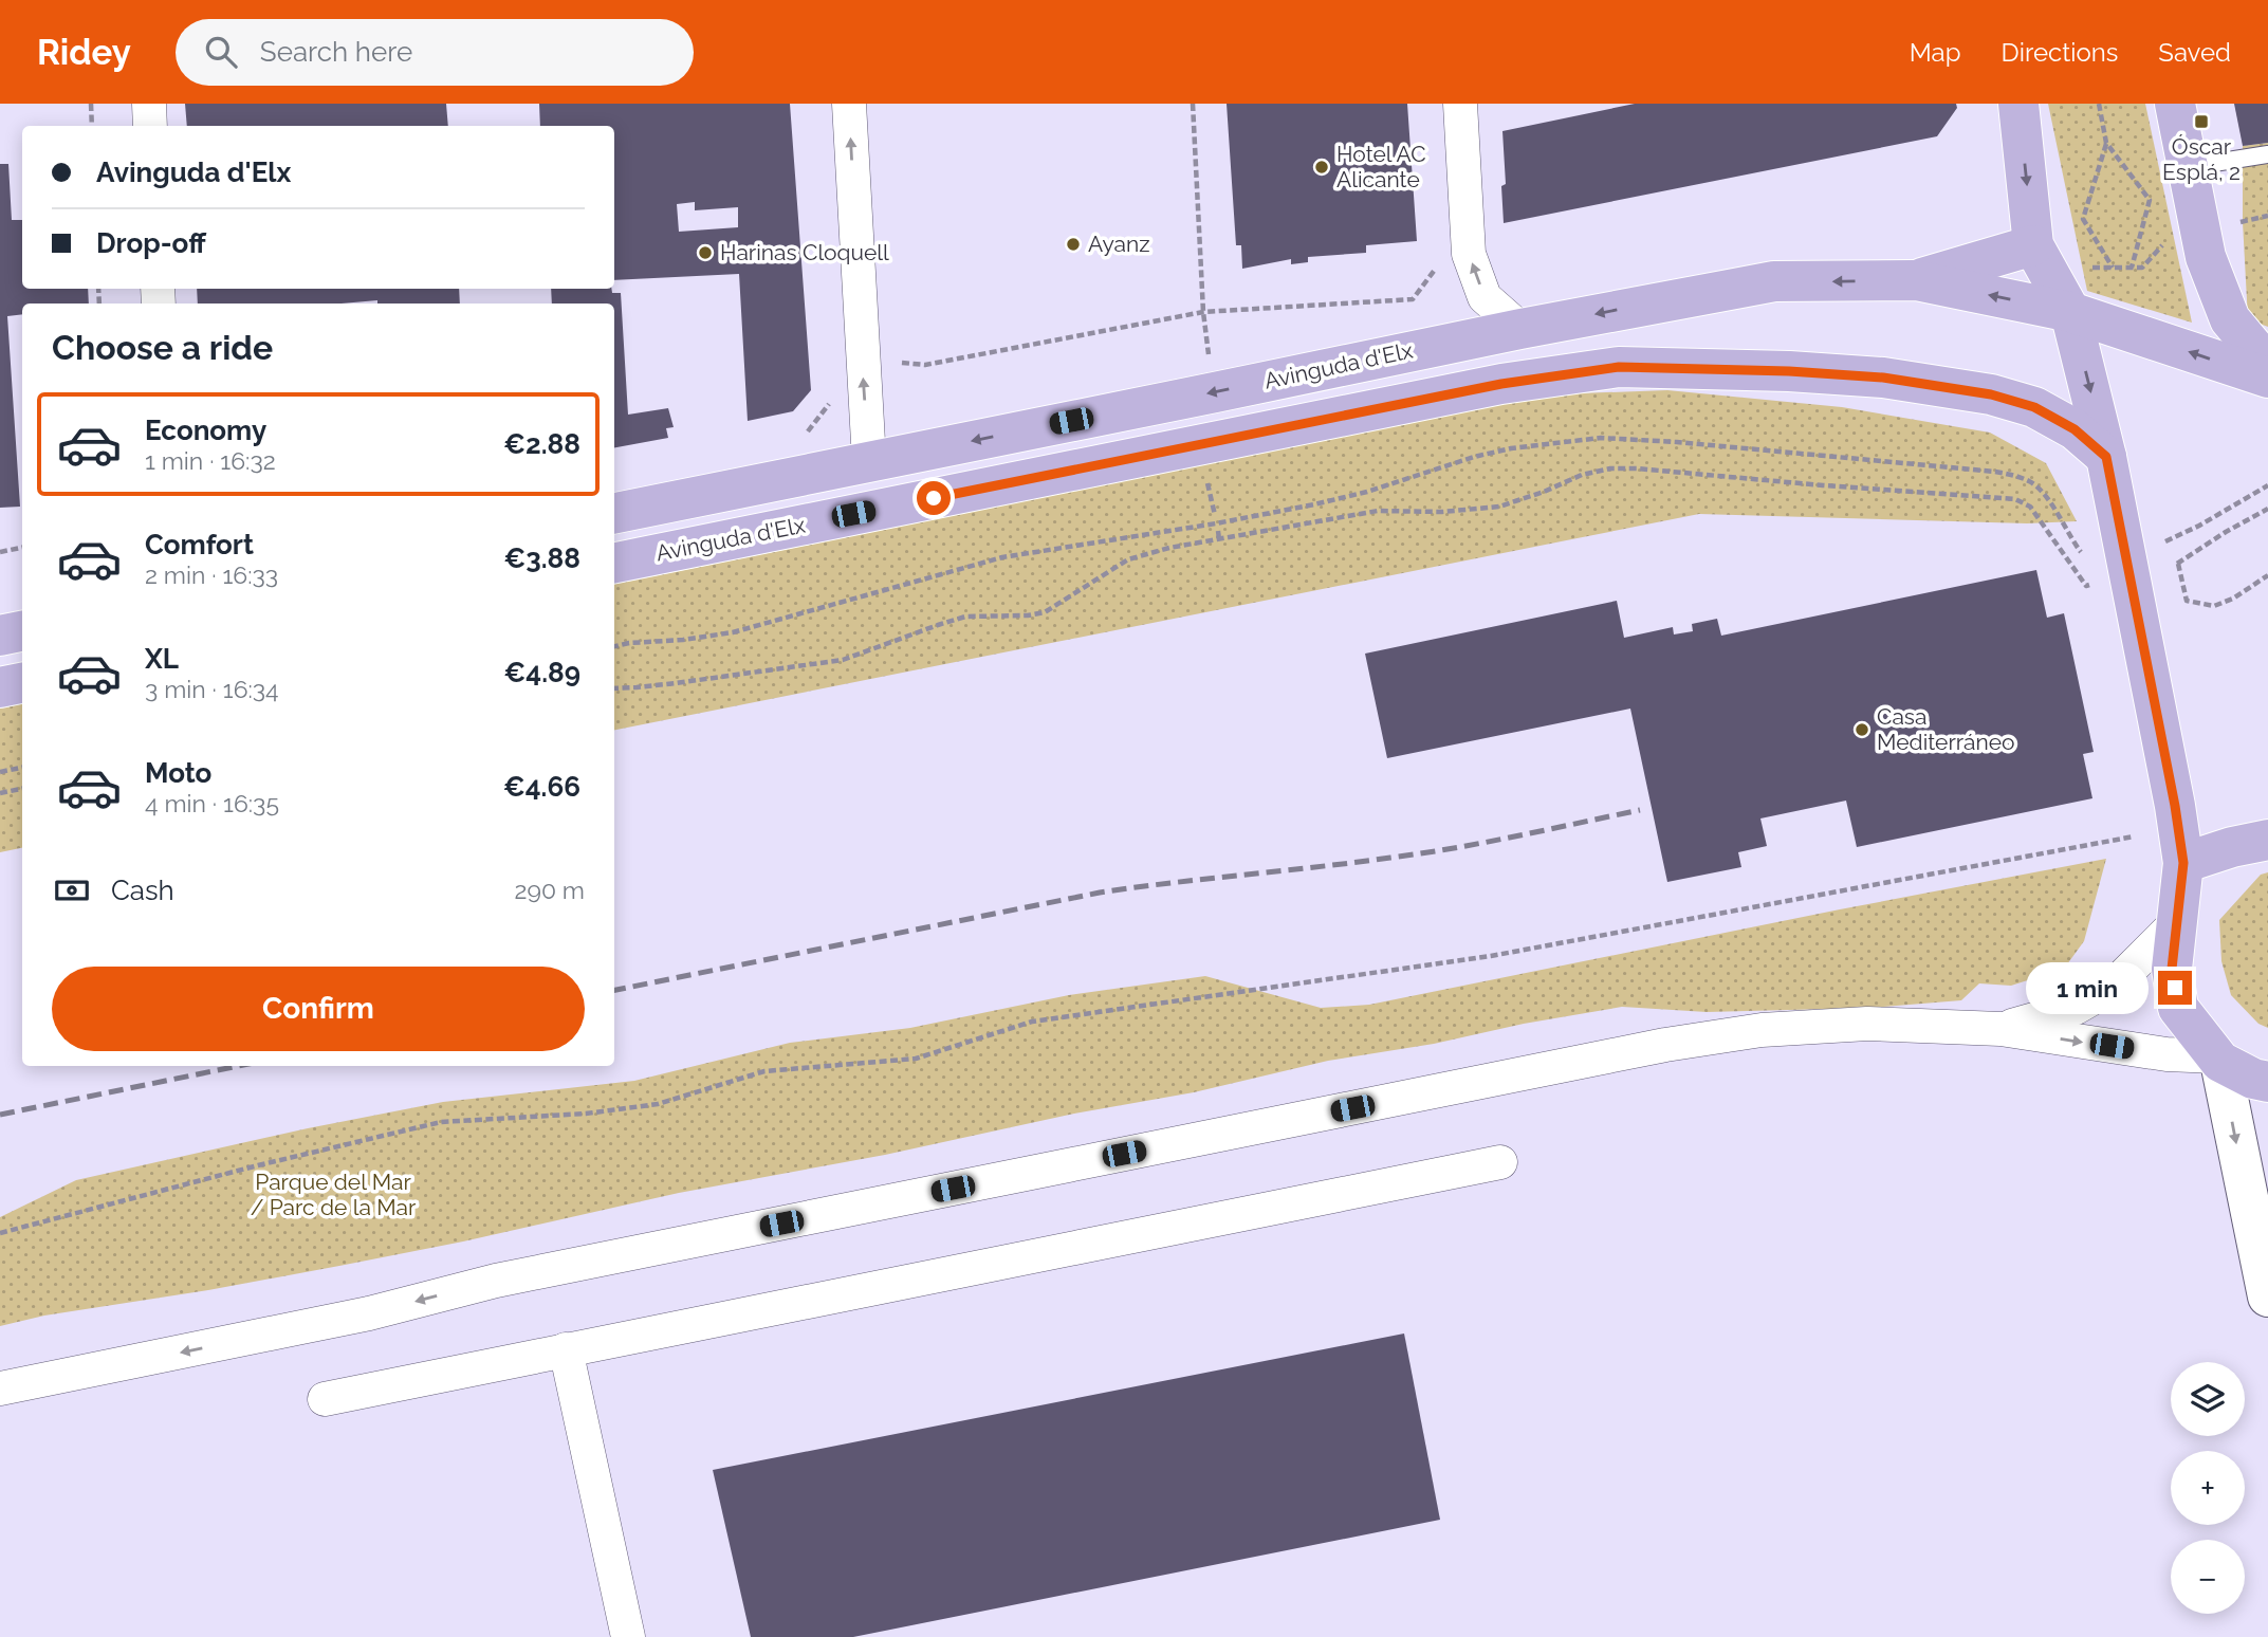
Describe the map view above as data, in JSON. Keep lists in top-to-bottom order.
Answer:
{
  "streets": {
    "main road": ["Avinguda d'Elx"]
  },
  "parks": ["Parque del Mar / Parc de la Mar"],
  "places": {
    "transit": ["Óscar Esplá, 2"],
    "other": [
      "Hotel AC Alicante",
      "Ayanz",
      "Harinas Cloquell",
      "Casa Mediterráneo"
    ]
  },
  "page": {
    "header": "Ridey",
    "search": "Search here",
    "nav": ["Map", "Directions", "Saved"],
    "banner": ["Avinguda d'Elx", "Drop-off"],
    "heading": "Choose a ride",
    "list": [
      {
        "name": "Economy",
        "note": "1 min · 16:32",
        "value": "€2.88"
      },
      {
        "name": "Comfort",
        "note": "2 min · 16:33",
        "value": "€3.88"
      },
      {
        "name": "XL",
        "note": "3 min · 16:34",
        "value": "€4.89"
      },
      {
        "name": "Moto",
        "note": "4 min · 16:35",
        "value": "€4.66"
      }
    ],
    "pay": ["Cash", "290 m"],
    "buttons": "Confirm",
    "bubble": "1 min",
    "map_buttons": ["+", "−"]
  }
}
